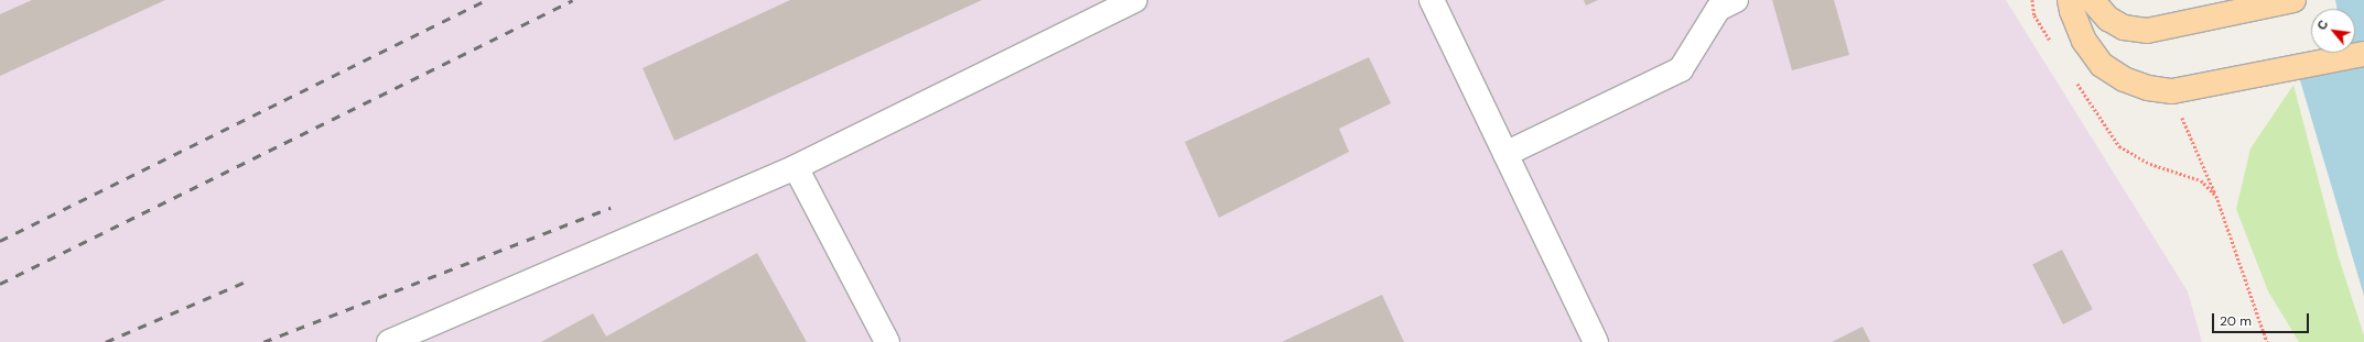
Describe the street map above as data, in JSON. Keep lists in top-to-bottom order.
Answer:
{
  "scale_bar": "20 m",
  "north": "top left"
}
